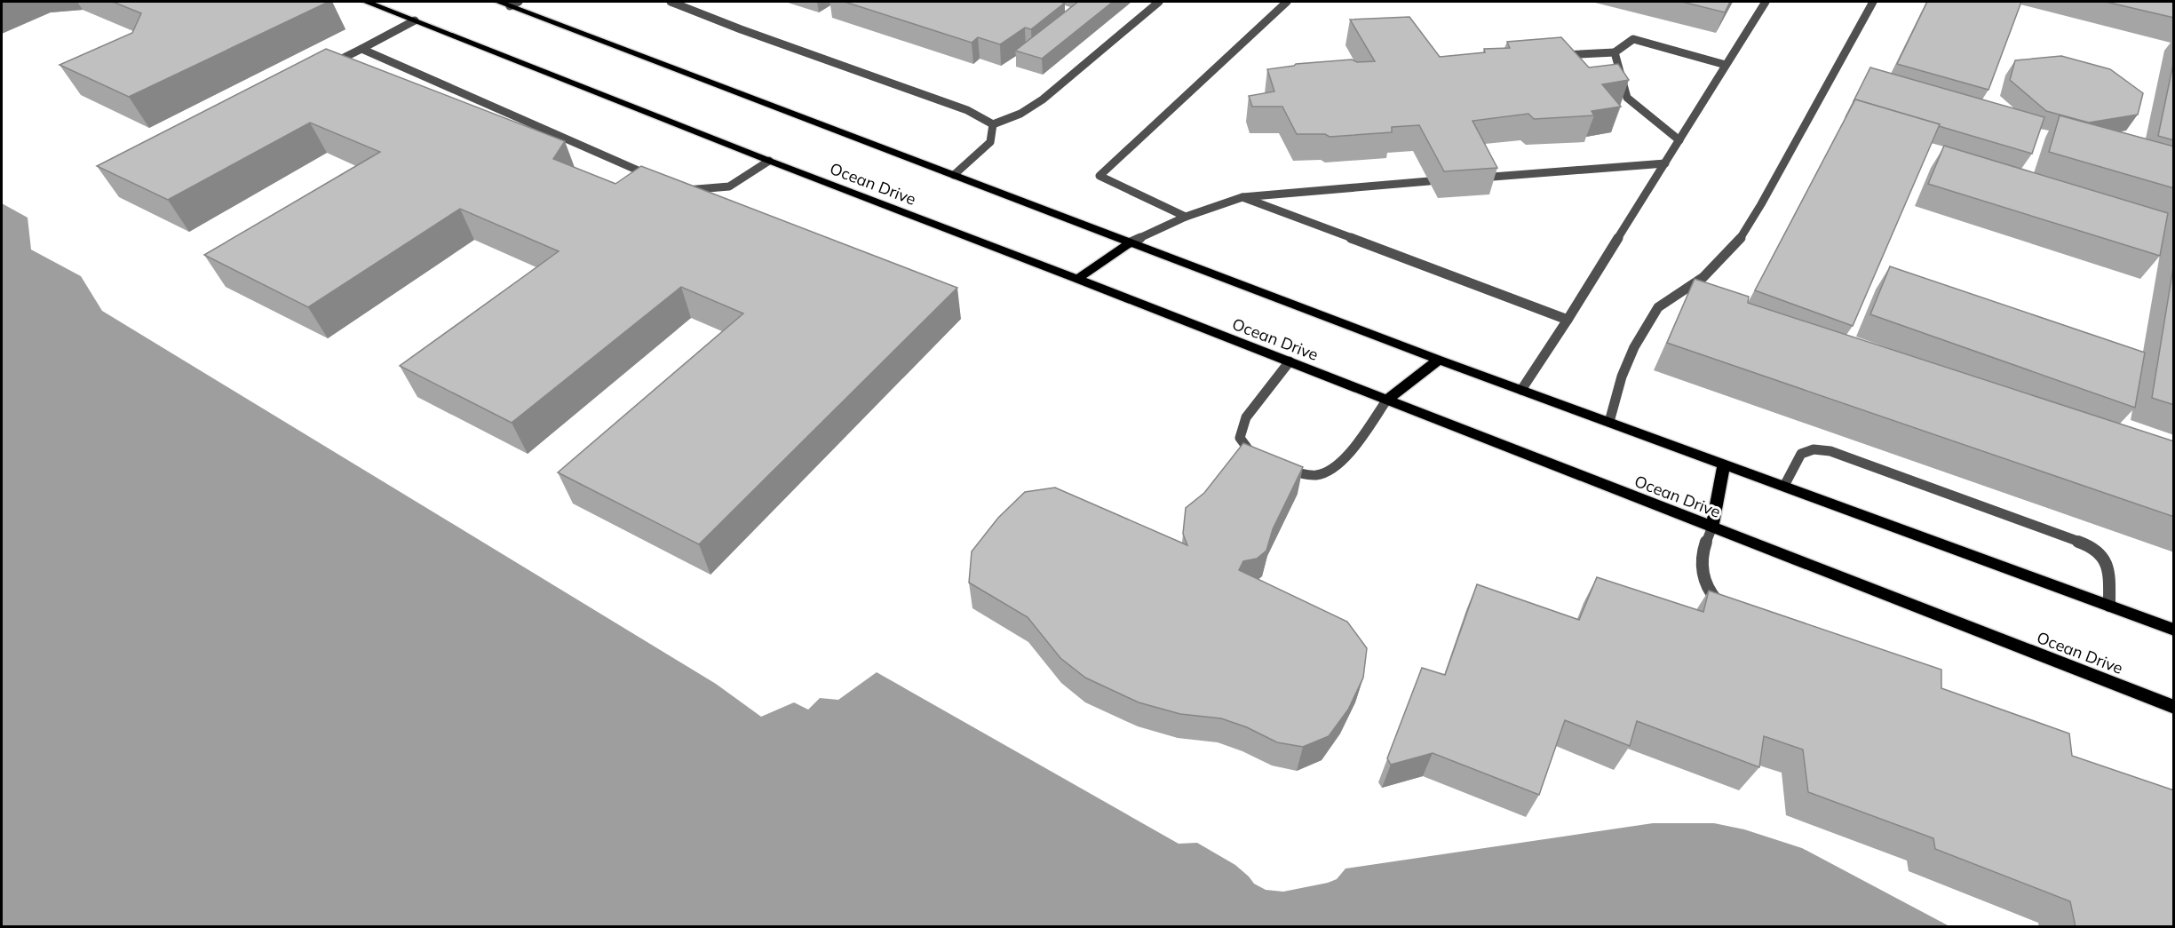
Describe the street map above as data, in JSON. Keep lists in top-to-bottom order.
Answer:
{
  "streets": {
    "main road": ["Ocean Drive"]
  }
}
